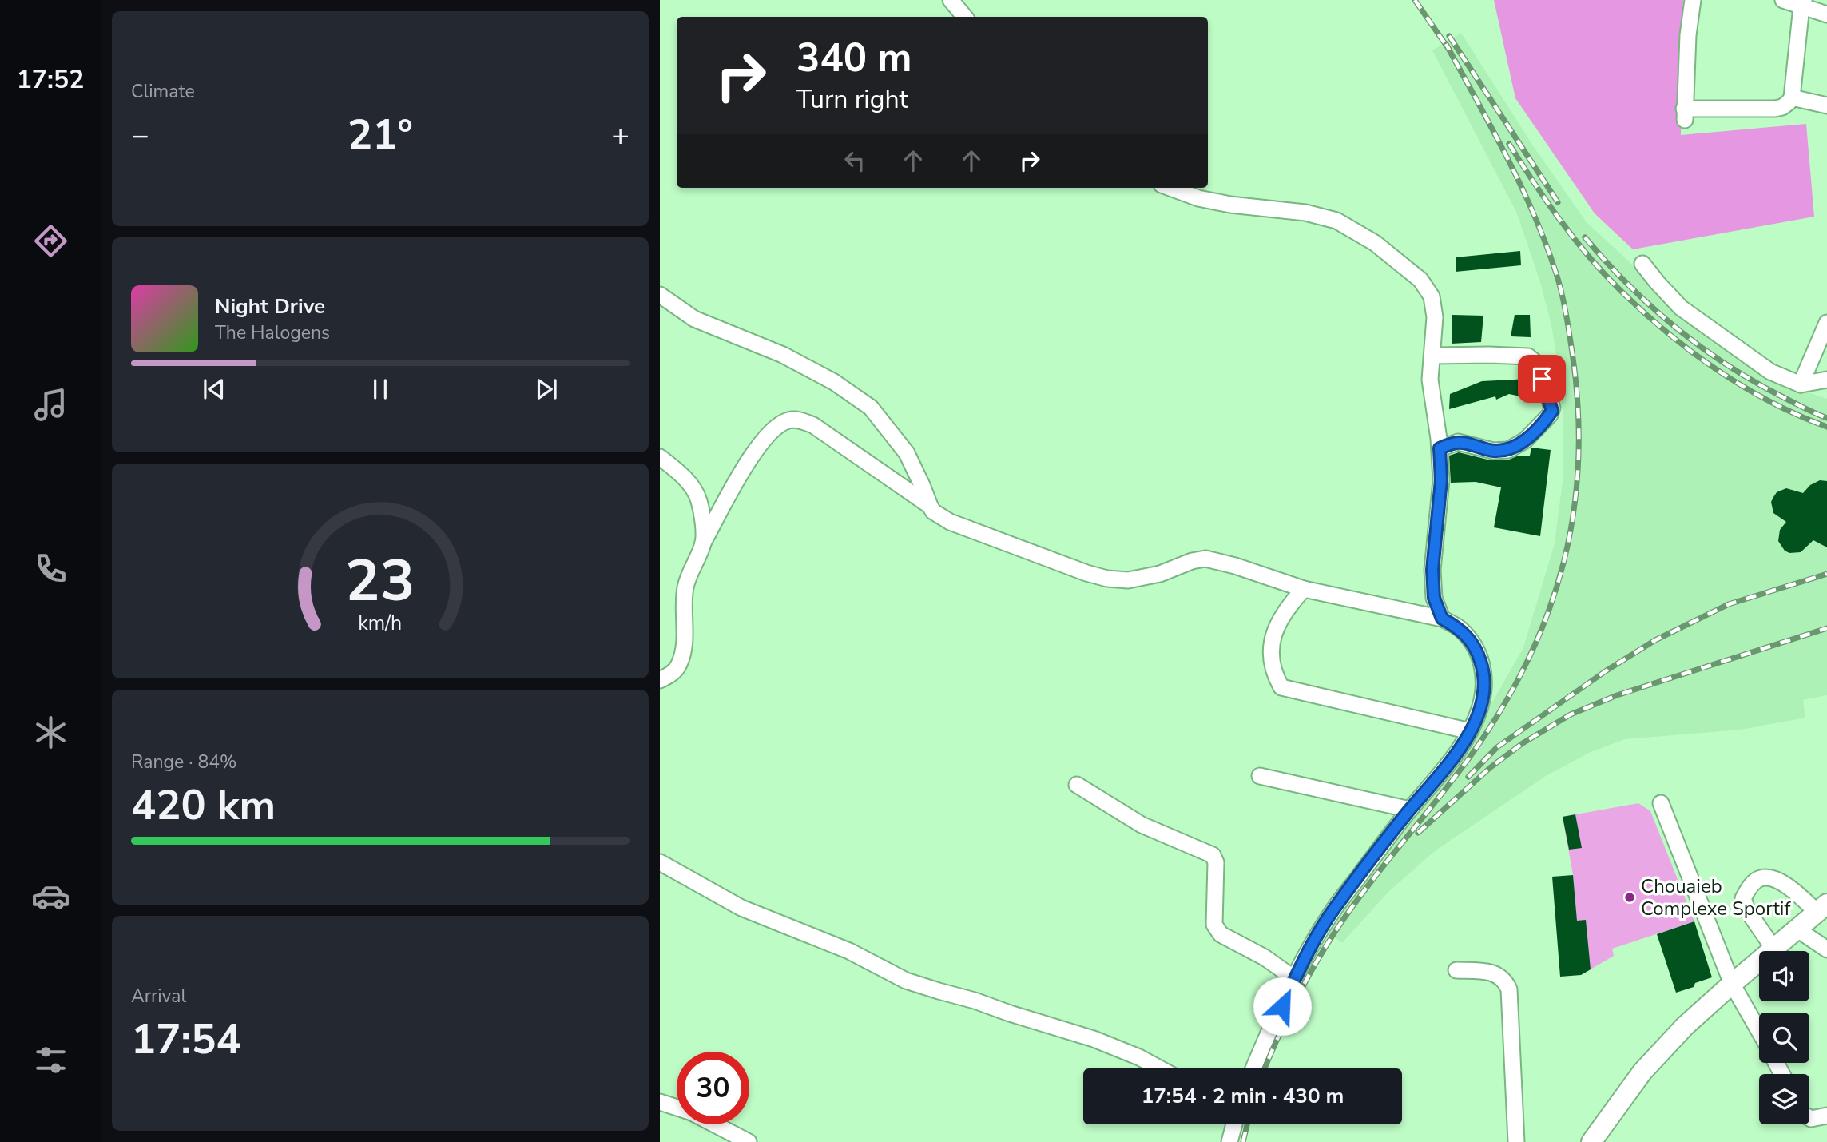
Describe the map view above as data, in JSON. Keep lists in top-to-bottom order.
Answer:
{
  "places": ["Chouaieb Complexe Sportif"],
  "page": {
    "tabs": "17:52",
    "tile": [
      "Climate",
      ["Range · 84%", "420 km"],
      ["Arrival", "17:54"]
    ],
    "turn": ["340 m", "Turn right"],
    "heat": ["−", "21°", "+"],
    "song": ["Night Drive", "The Halogens"],
    "limit": "30",
    "trip": "17:54 · 2 min · 430 m",
    "gauge": ["23", "km/h"]
  }
}
